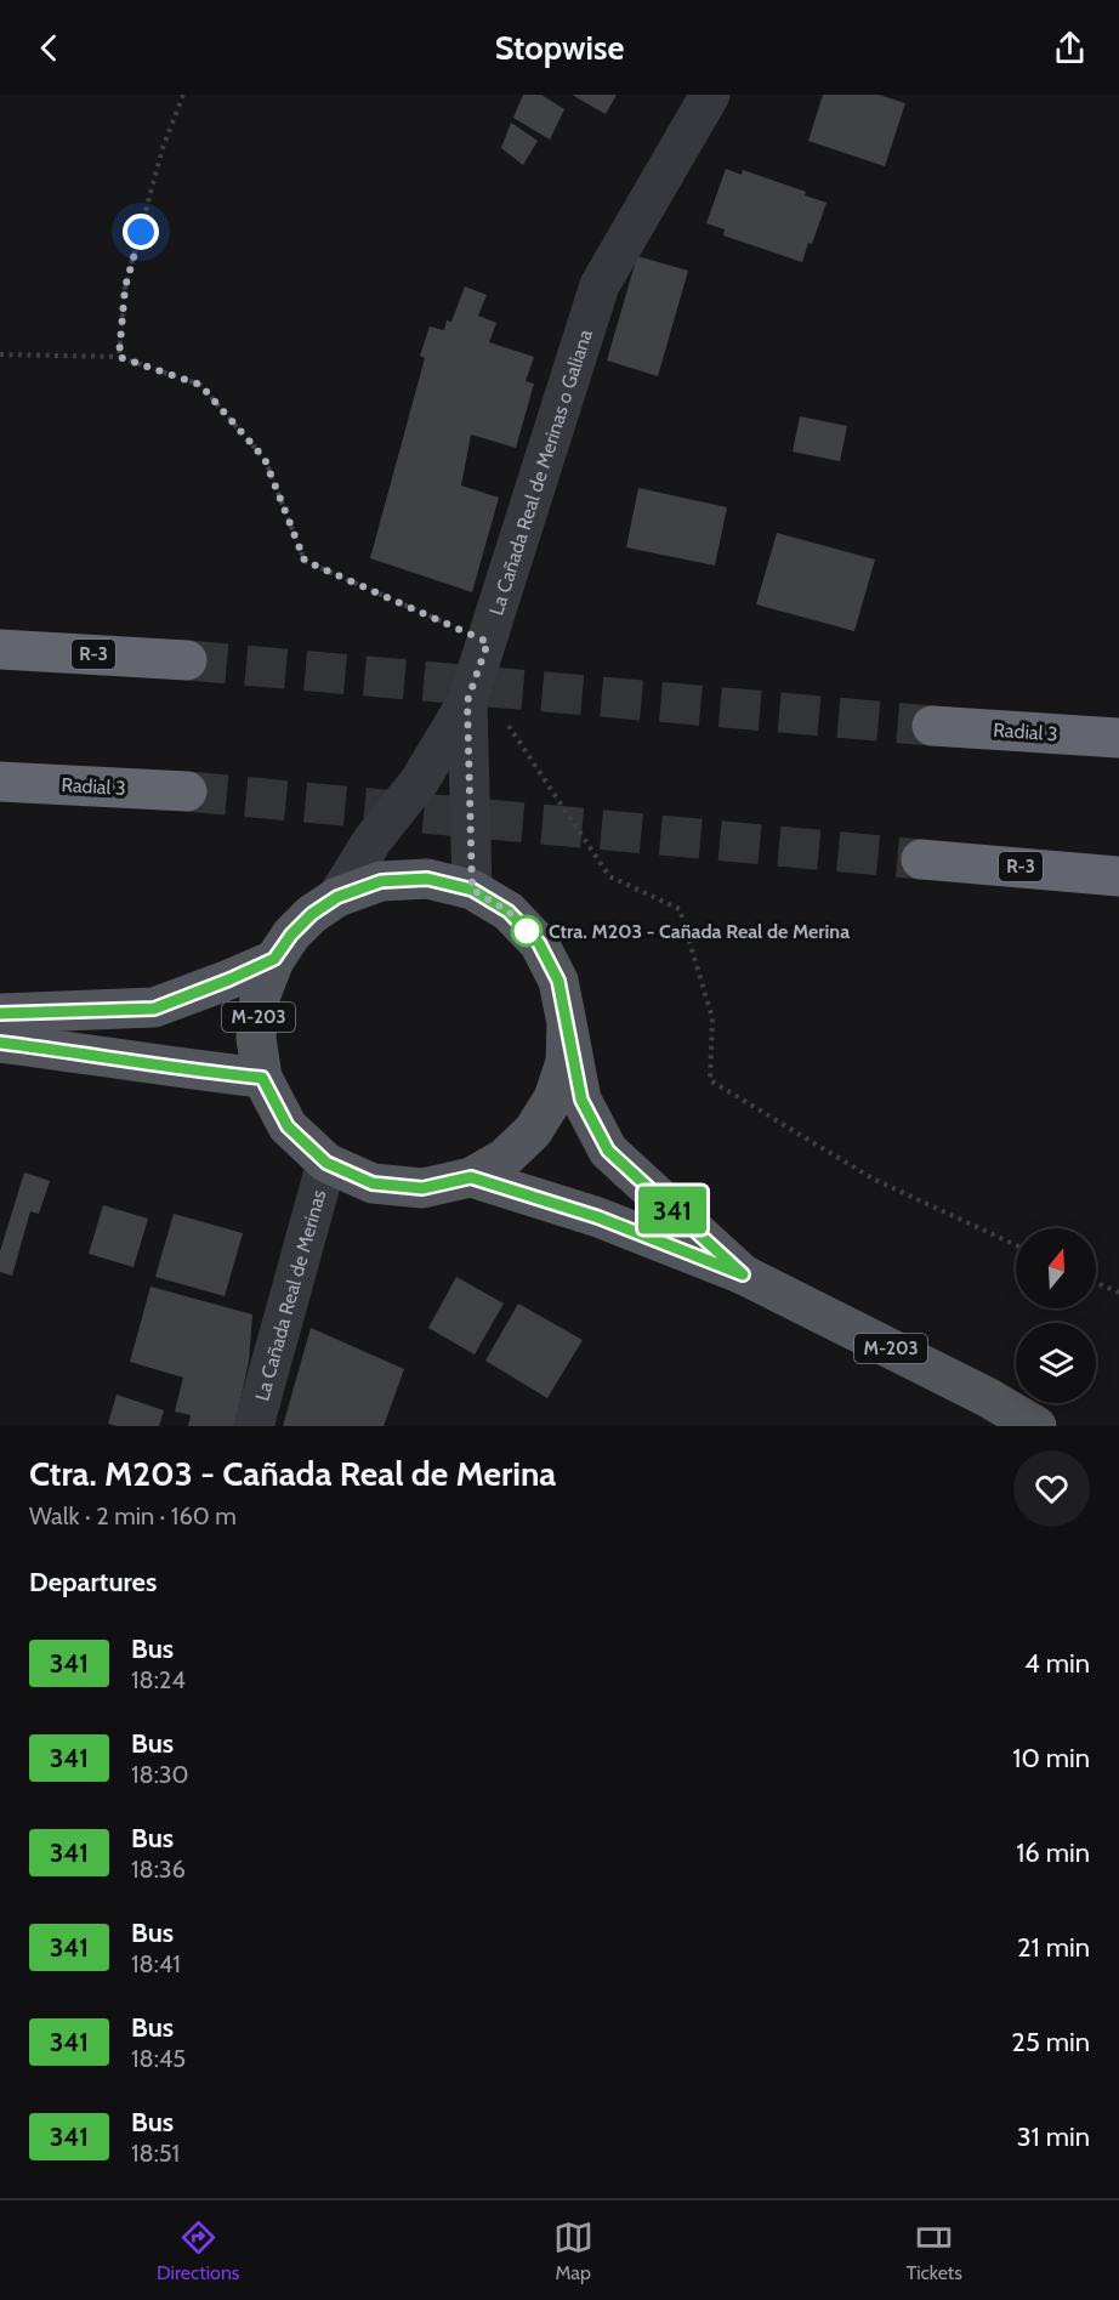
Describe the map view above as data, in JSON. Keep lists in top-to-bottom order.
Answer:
{
  "streets": {
    "highway": ["R-3", "Radial 3"],
    "main road": ["M-203"],
    "street": ["La Cañada Real de Merinas o Galiana", "La Cañada Real de Merinas"]
  },
  "crossings": [
    ["La Cañada Real de Merinas o Galiana", "M-203"],
    ["M-203", "La Cañada Real de Merinas"]
  ],
  "places": ["Ctra. M203 - Cañada Real de Merina"],
  "lines": ["bus line 341"],
  "north": "top",
  "page": {
    "header": "Stopwise",
    "on_map": "341",
    "heading": [
      ["Ctra. M203 - Cañada Real de Merina", "Walk · 2 min · 160 m"],
      "Departures"
    ],
    "list": [
      {
        "mark": "341",
        "name": "Bus",
        "note": "18:24",
        "value": "4 min"
      },
      {
        "mark": "341",
        "name": "Bus",
        "note": "18:30",
        "value": "10 min"
      },
      {
        "mark": "341",
        "name": "Bus",
        "note": "18:36",
        "value": "16 min"
      },
      {
        "mark": "341",
        "name": "Bus",
        "note": "18:41",
        "value": "21 min"
      },
      {
        "mark": "341",
        "name": "Bus",
        "note": "18:45",
        "value": "25 min"
      },
      {
        "mark": "341",
        "name": "Bus",
        "note": "18:51",
        "value": "31 min"
      }
    ],
    "tabs": ["Directions", "Map", "Tickets"]
  }
}
